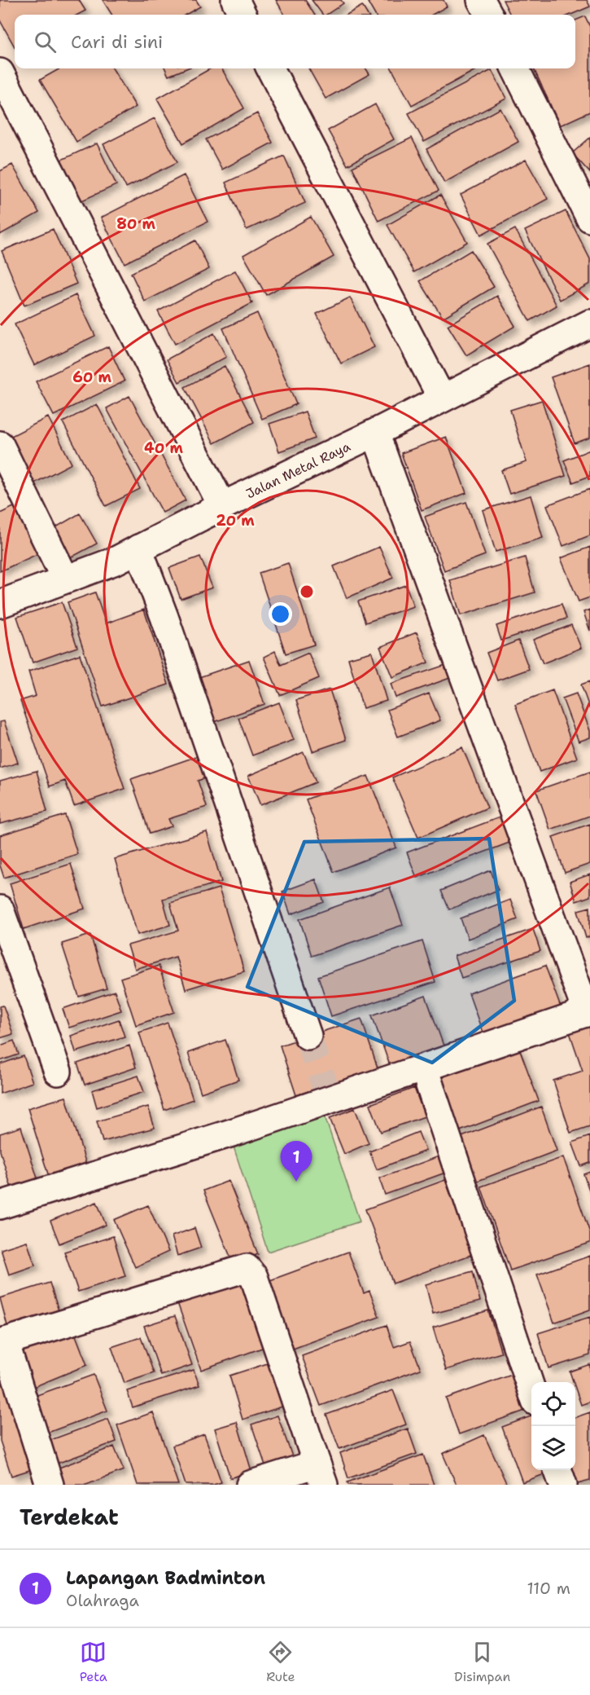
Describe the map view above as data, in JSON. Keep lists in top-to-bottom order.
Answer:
{
  "streets": {
    "street": ["Jalan Metal Raya"]
  },
  "page": {
    "search": "Cari di sini",
    "pins": "1",
    "heading": "Terdekat",
    "list": [
      {
        "mark": "1",
        "name": "Lapangan Badminton",
        "note": "Olahraga",
        "value": "110 m"
      }
    ],
    "nav": ["Peta", "Rute", "Disimpan"]
  },
  "rings": [
    "80 m",
    "60 m",
    "40 m",
    "20 m"
  ]
}
